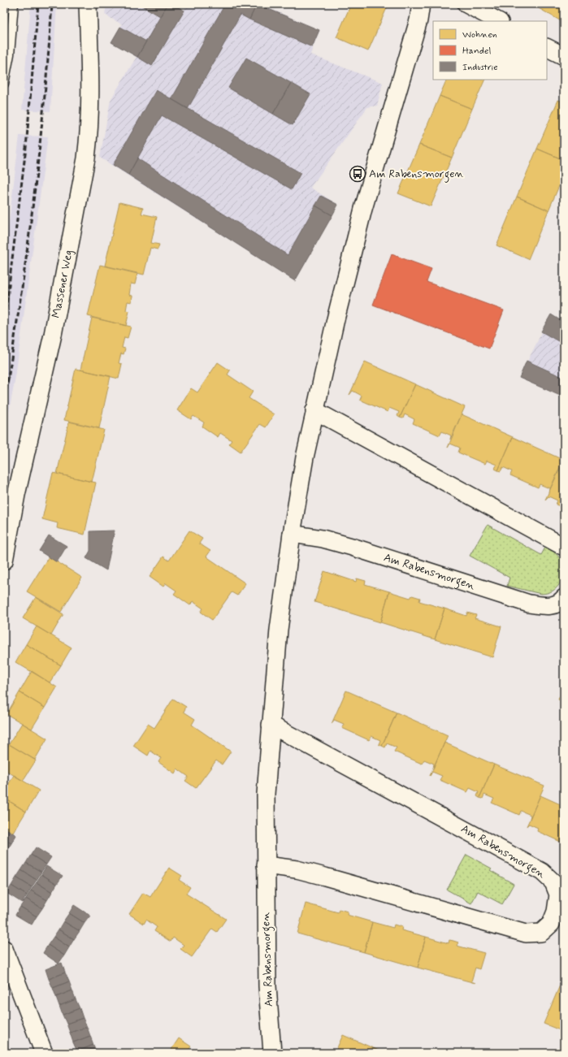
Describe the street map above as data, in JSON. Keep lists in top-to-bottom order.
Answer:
{
  "streets": {
    "street": ["Massener Weg", "Am Rabensmorgen"]
  },
  "places": {
    "bus stop": ["Am Rabensmorgen"]
  },
  "legend": ["Wohnen", "Handel", "Industrie"]
}
